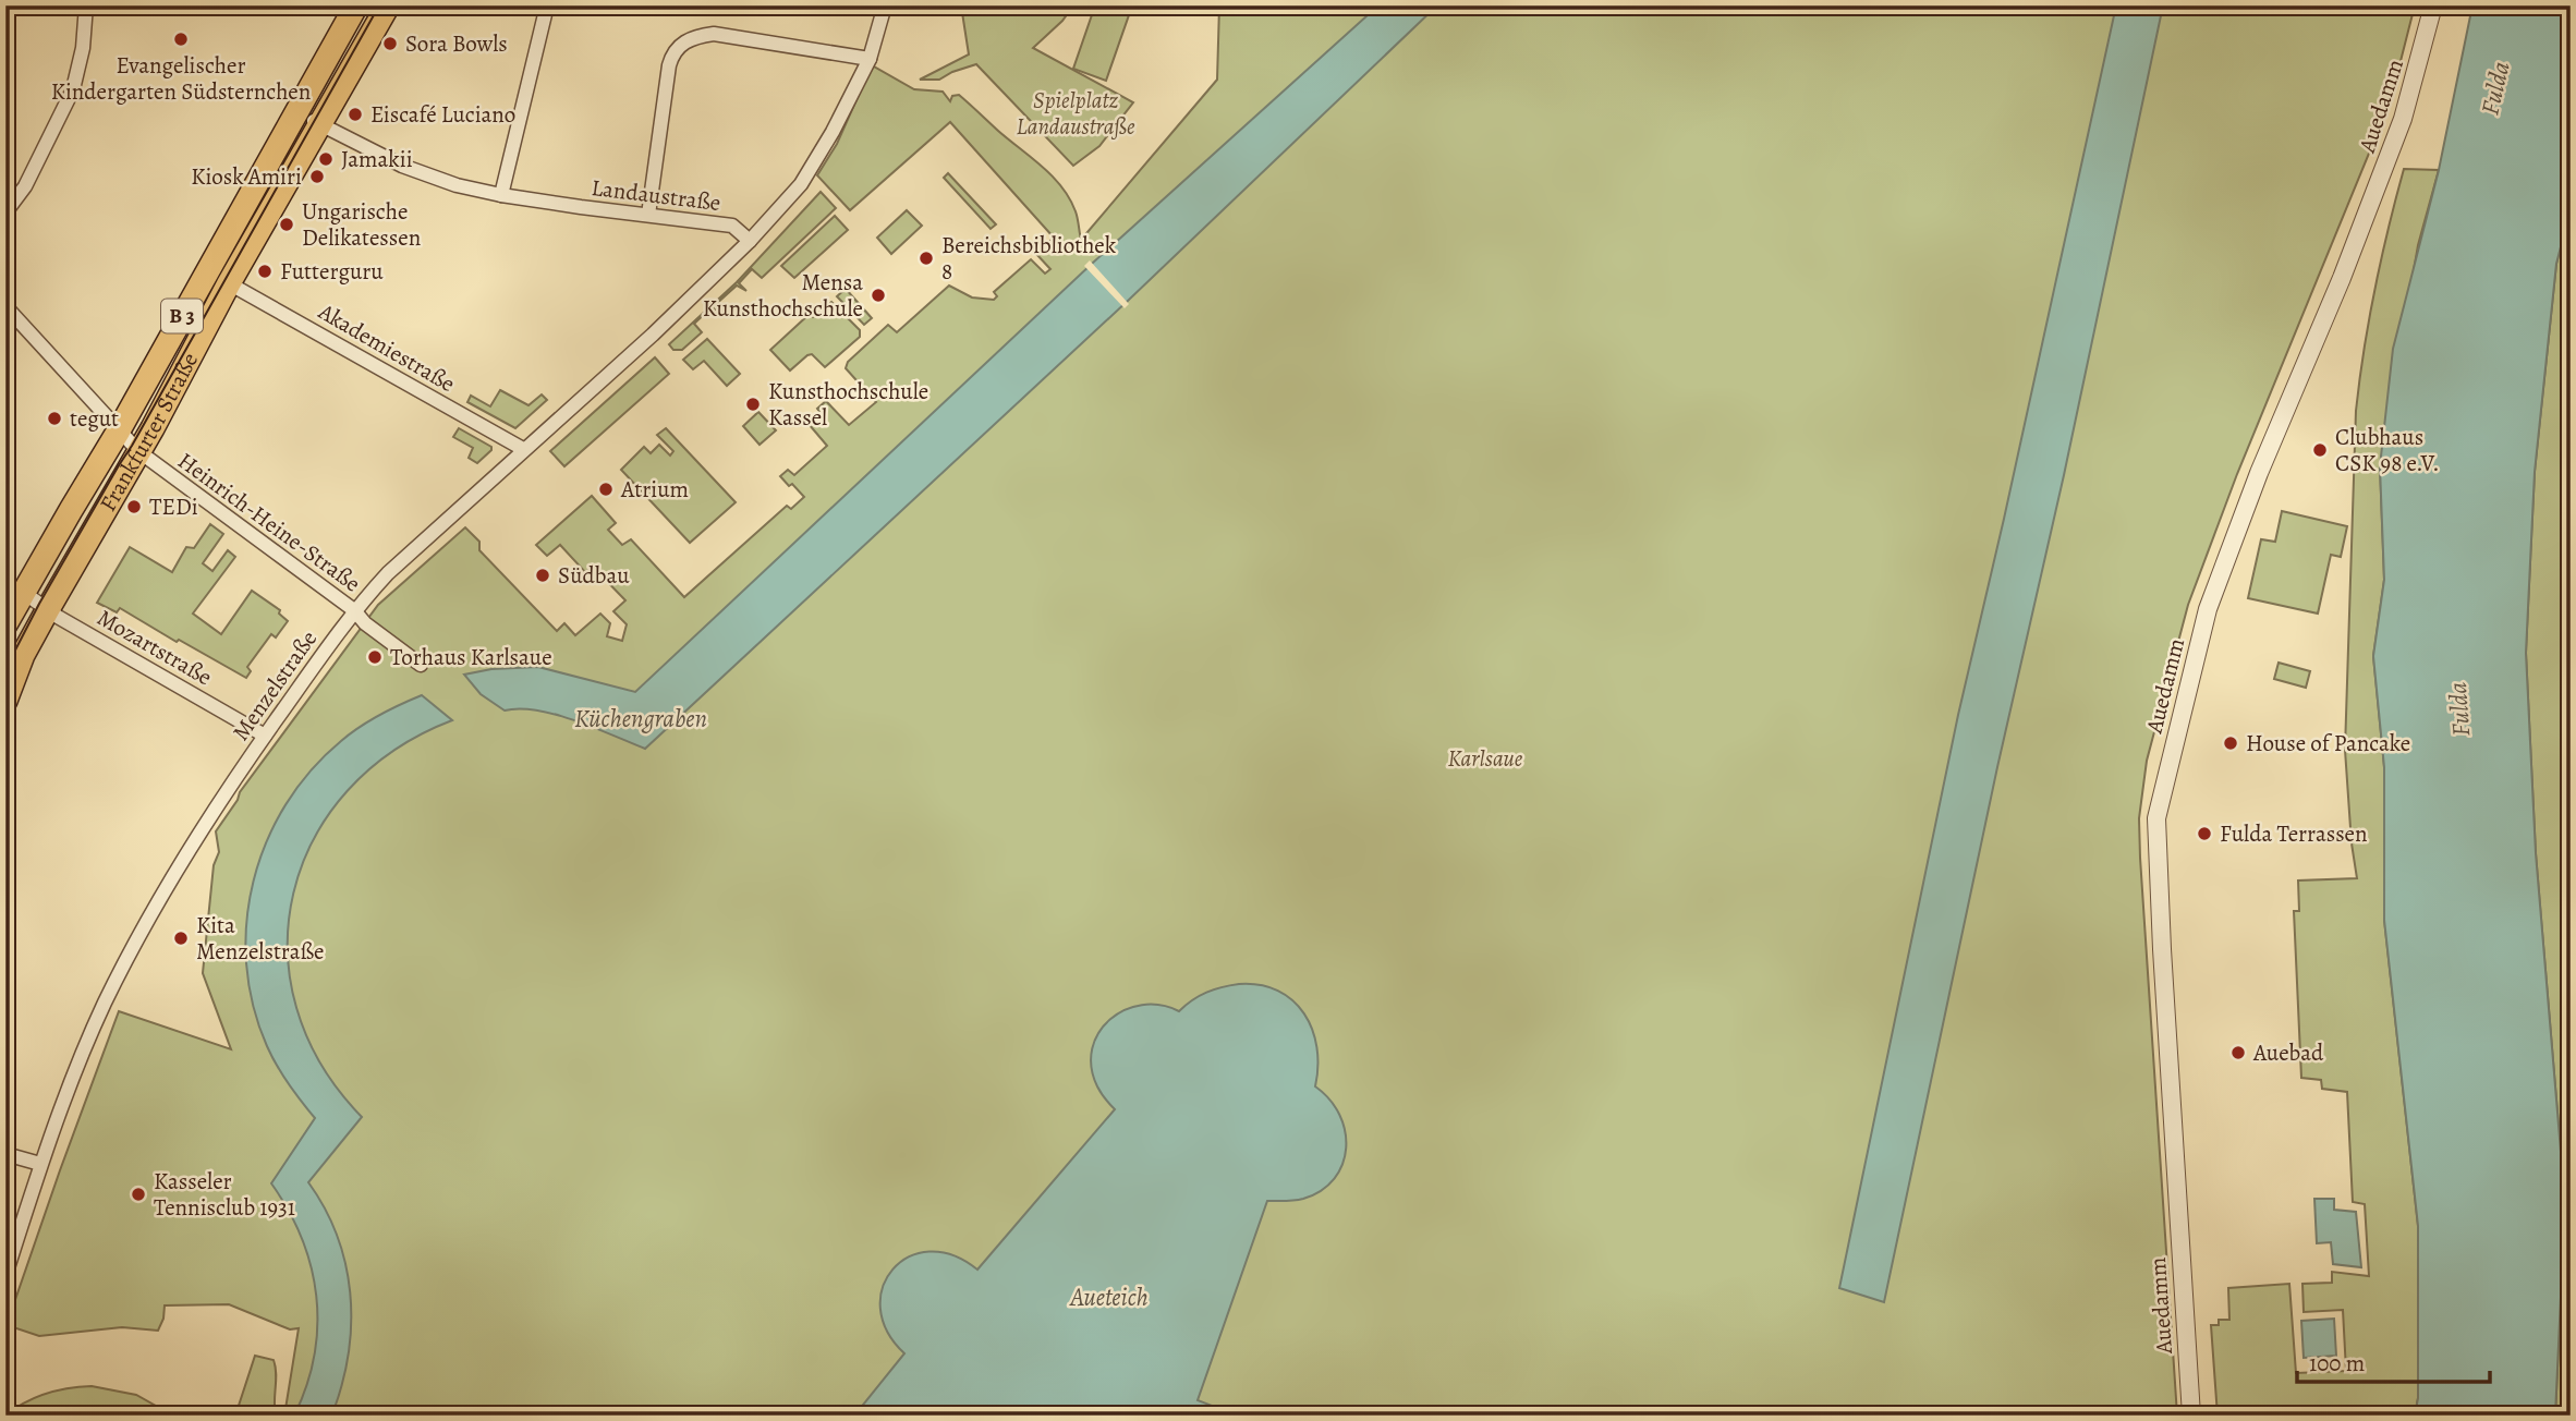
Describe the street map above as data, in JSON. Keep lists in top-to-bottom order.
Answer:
{
  "streets": {
    "main road": ["B 3", "Frankfurter Straße"],
    "street": [
      "Auedamm",
      "Landaustraße",
      "Akademiestraße",
      "Heinrich-Heine-Straße",
      "Mozartstraße",
      "Menzelstraße"
    ]
  },
  "crossings": [
    ["Landaustraße", "Frankfurter Straße"],
    ["Landaustraße", "Menzelstraße"],
    ["Akademiestraße", "Frankfurter Straße"],
    ["Akademiestraße", "Menzelstraße"],
    ["Frankfurter Straße", "Heinrich-Heine-Straße"],
    ["Frankfurter Straße", "Mozartstraße"],
    ["Heinrich-Heine-Straße", "Menzelstraße"],
    ["Mozartstraße", "Menzelstraße"]
  ],
  "water": ["Fulda", "Küchengraben", "Aueteich"],
  "parks": ["Spielplatz Landaustraße", "Karlsaue"],
  "places": [
    "Evangelischer Kindergarten Südsternchen",
    "Sora Bowls",
    "Eiscafé Luciano",
    "Jamakii",
    "Kiosk Amiri",
    "Ungarische Delikatessen",
    "Bereichsbibliothek 8",
    "Futterguru",
    "Mensa Kunsthochschule",
    "Kunsthochschule Kassel",
    "tegut",
    "Clubhaus CSK 98 e.V.",
    "Atrium",
    "TEDi",
    "Südbau",
    "Torhaus Karlsaue",
    "House of Pancake",
    "Fulda Terrassen",
    "Kita Menzelstraße",
    "Auebad",
    "Kasseler Tennisclub 1931"
  ],
  "scale_bar": "100 m"
}
